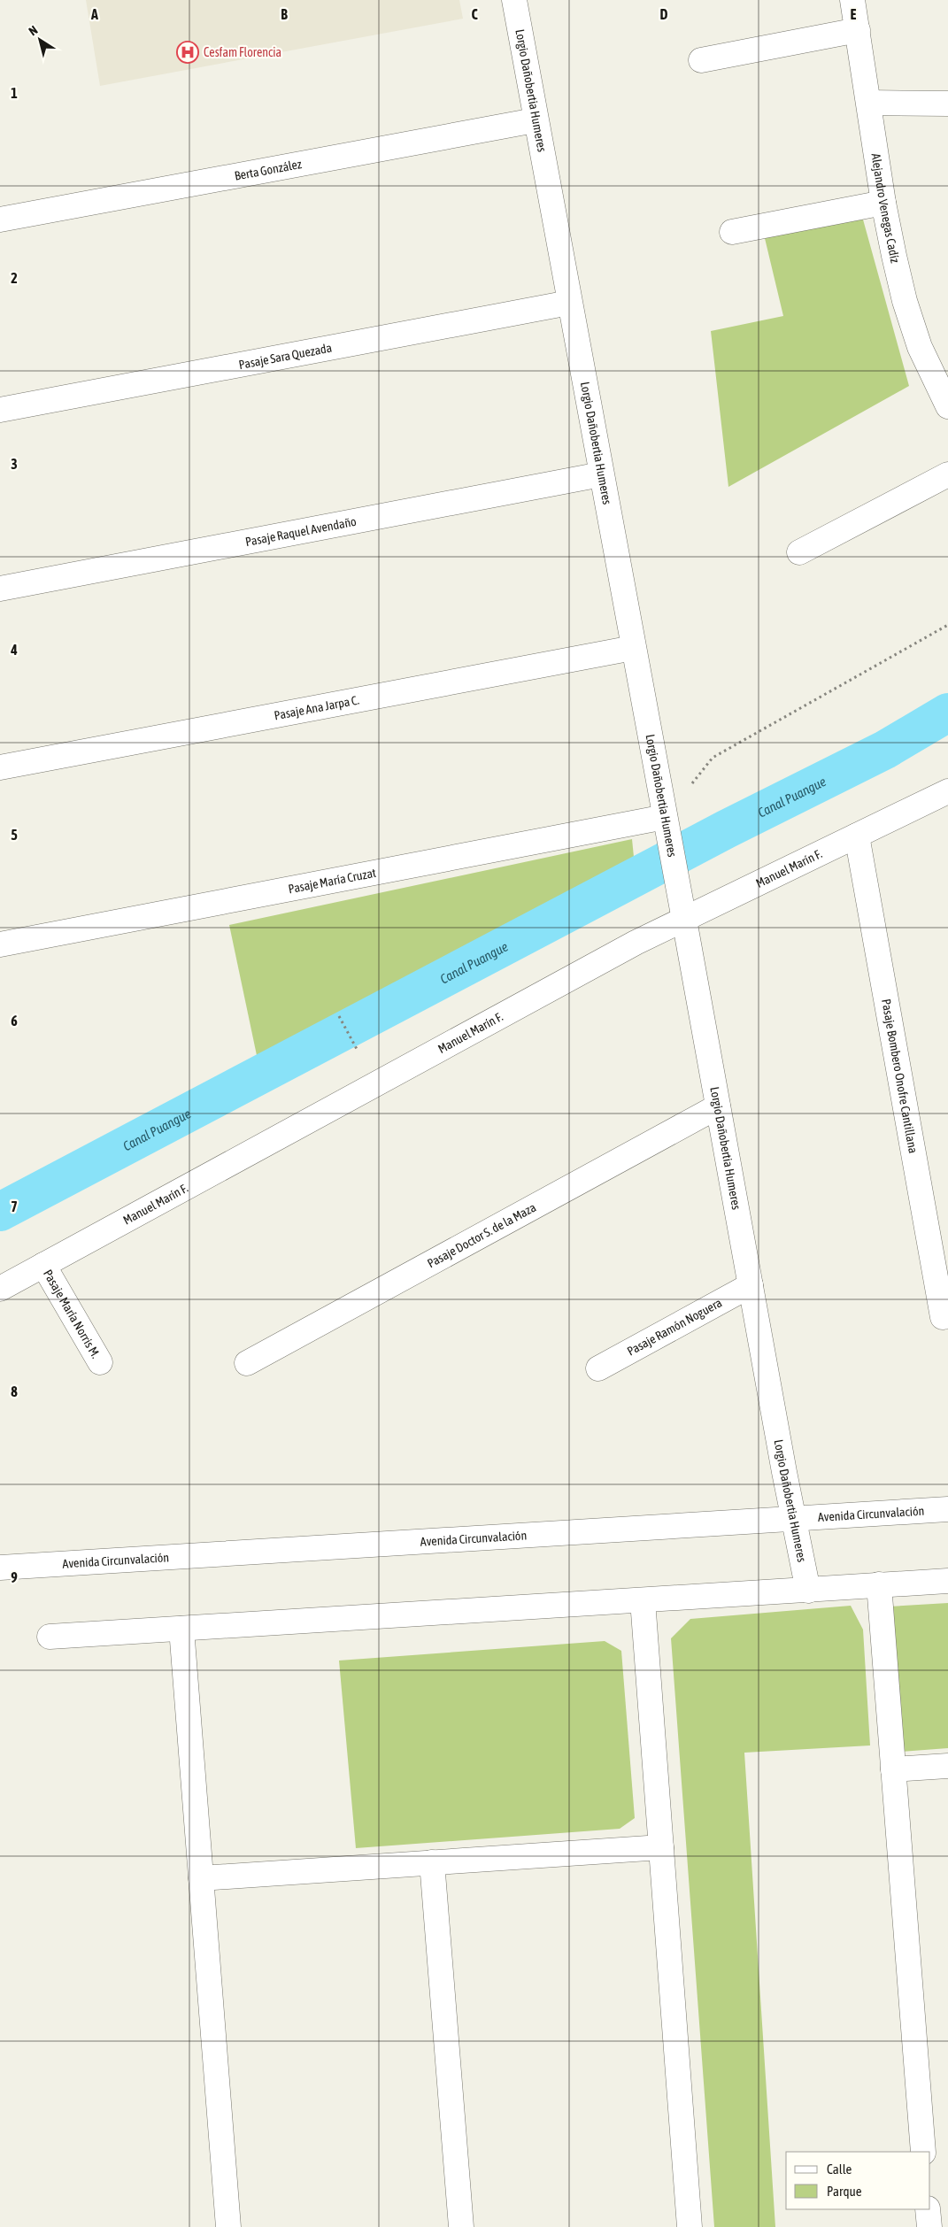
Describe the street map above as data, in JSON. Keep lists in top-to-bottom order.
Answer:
{
  "streets": {
    "street": [
      "Lorgio Dañobertia Humeres",
      "Berta González",
      "Alejandro Venegas Cadíz",
      "Pasaje Sara Quezada",
      "Pasaje Raquel Avendaño",
      "Pasaje Ana Jarpa C.",
      "Manuel Marín F.",
      "Pasaje María Cruzat",
      "Pasaje Bombero Onofre Cantillana",
      "Pasaje Doctor S. de la Maza",
      "Pasaje María Norris M.",
      "Pasaje Ramón Noguera",
      "Avenida Circunvalación"
    ]
  },
  "crossings": [
    ["Lorgio Dañobertia Humeres", "Berta González"],
    ["Lorgio Dañobertia Humeres", "Pasaje Sara Quezada"],
    ["Lorgio Dañobertia Humeres", "Pasaje Raquel Avendaño"],
    ["Lorgio Dañobertia Humeres", "Pasaje Ana Jarpa C."],
    ["Lorgio Dañobertia Humeres", "Manuel Marín F."],
    ["Lorgio Dañobertia Humeres", "Pasaje María Cruzat"],
    ["Lorgio Dañobertia Humeres", "Pasaje Doctor S. de la Maza"],
    ["Lorgio Dañobertia Humeres", "Pasaje Ramón Noguera"],
    ["Lorgio Dañobertia Humeres", "Avenida Circunvalación"],
    ["Manuel Marín F.", "Pasaje Bombero Onofre Cantillana"],
    ["Manuel Marín F.", "Pasaje María Norris M."]
  ],
  "water": ["Canal Puangue"],
  "places": {
    "hospital": ["Cesfam Florencia"]
  },
  "legend": ["Calle", "Parque"],
  "north": "top left",
  "grid": {
    "columns": [
      "A",
      "B",
      "C",
      "D",
      "E"
    ],
    "rows": [
      "1",
      "2",
      "3",
      "4",
      "5",
      "6",
      "7",
      "8",
      "9"
    ]
  }
}
